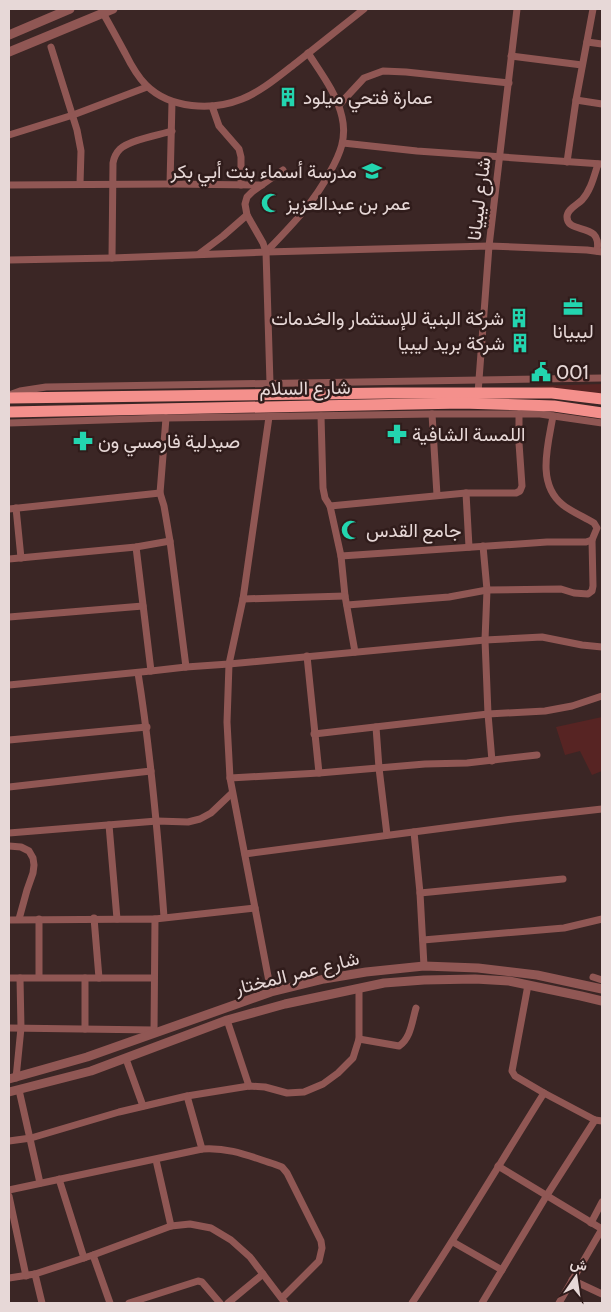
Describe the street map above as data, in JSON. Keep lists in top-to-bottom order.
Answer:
{
  "streets": {
    "highway": ["شارع السلام"],
    "street": ["شارع ليبيانا", "شارع عمر المختار"]
  },
  "crossings": [
    ["شارع ليبيانا", "شارع السلام"]
  ],
  "places": {
    "building": ["عمارة فتحي ميلود", "شركة البنية للإستثمار والخدمات", "شركة بريد ليبيا"],
    "school or university": ["مدرسة أسماء بنت أبي بكر"],
    "mosque": ["عمر بن عبدالعزيز", "جامع القدس"],
    "office": ["ليبيانا"],
    "public building": ["001"],
    "pharmacy": ["اللمسة الشافية", "صيدلية فارمسي ون"]
  },
  "north": "top"
}
